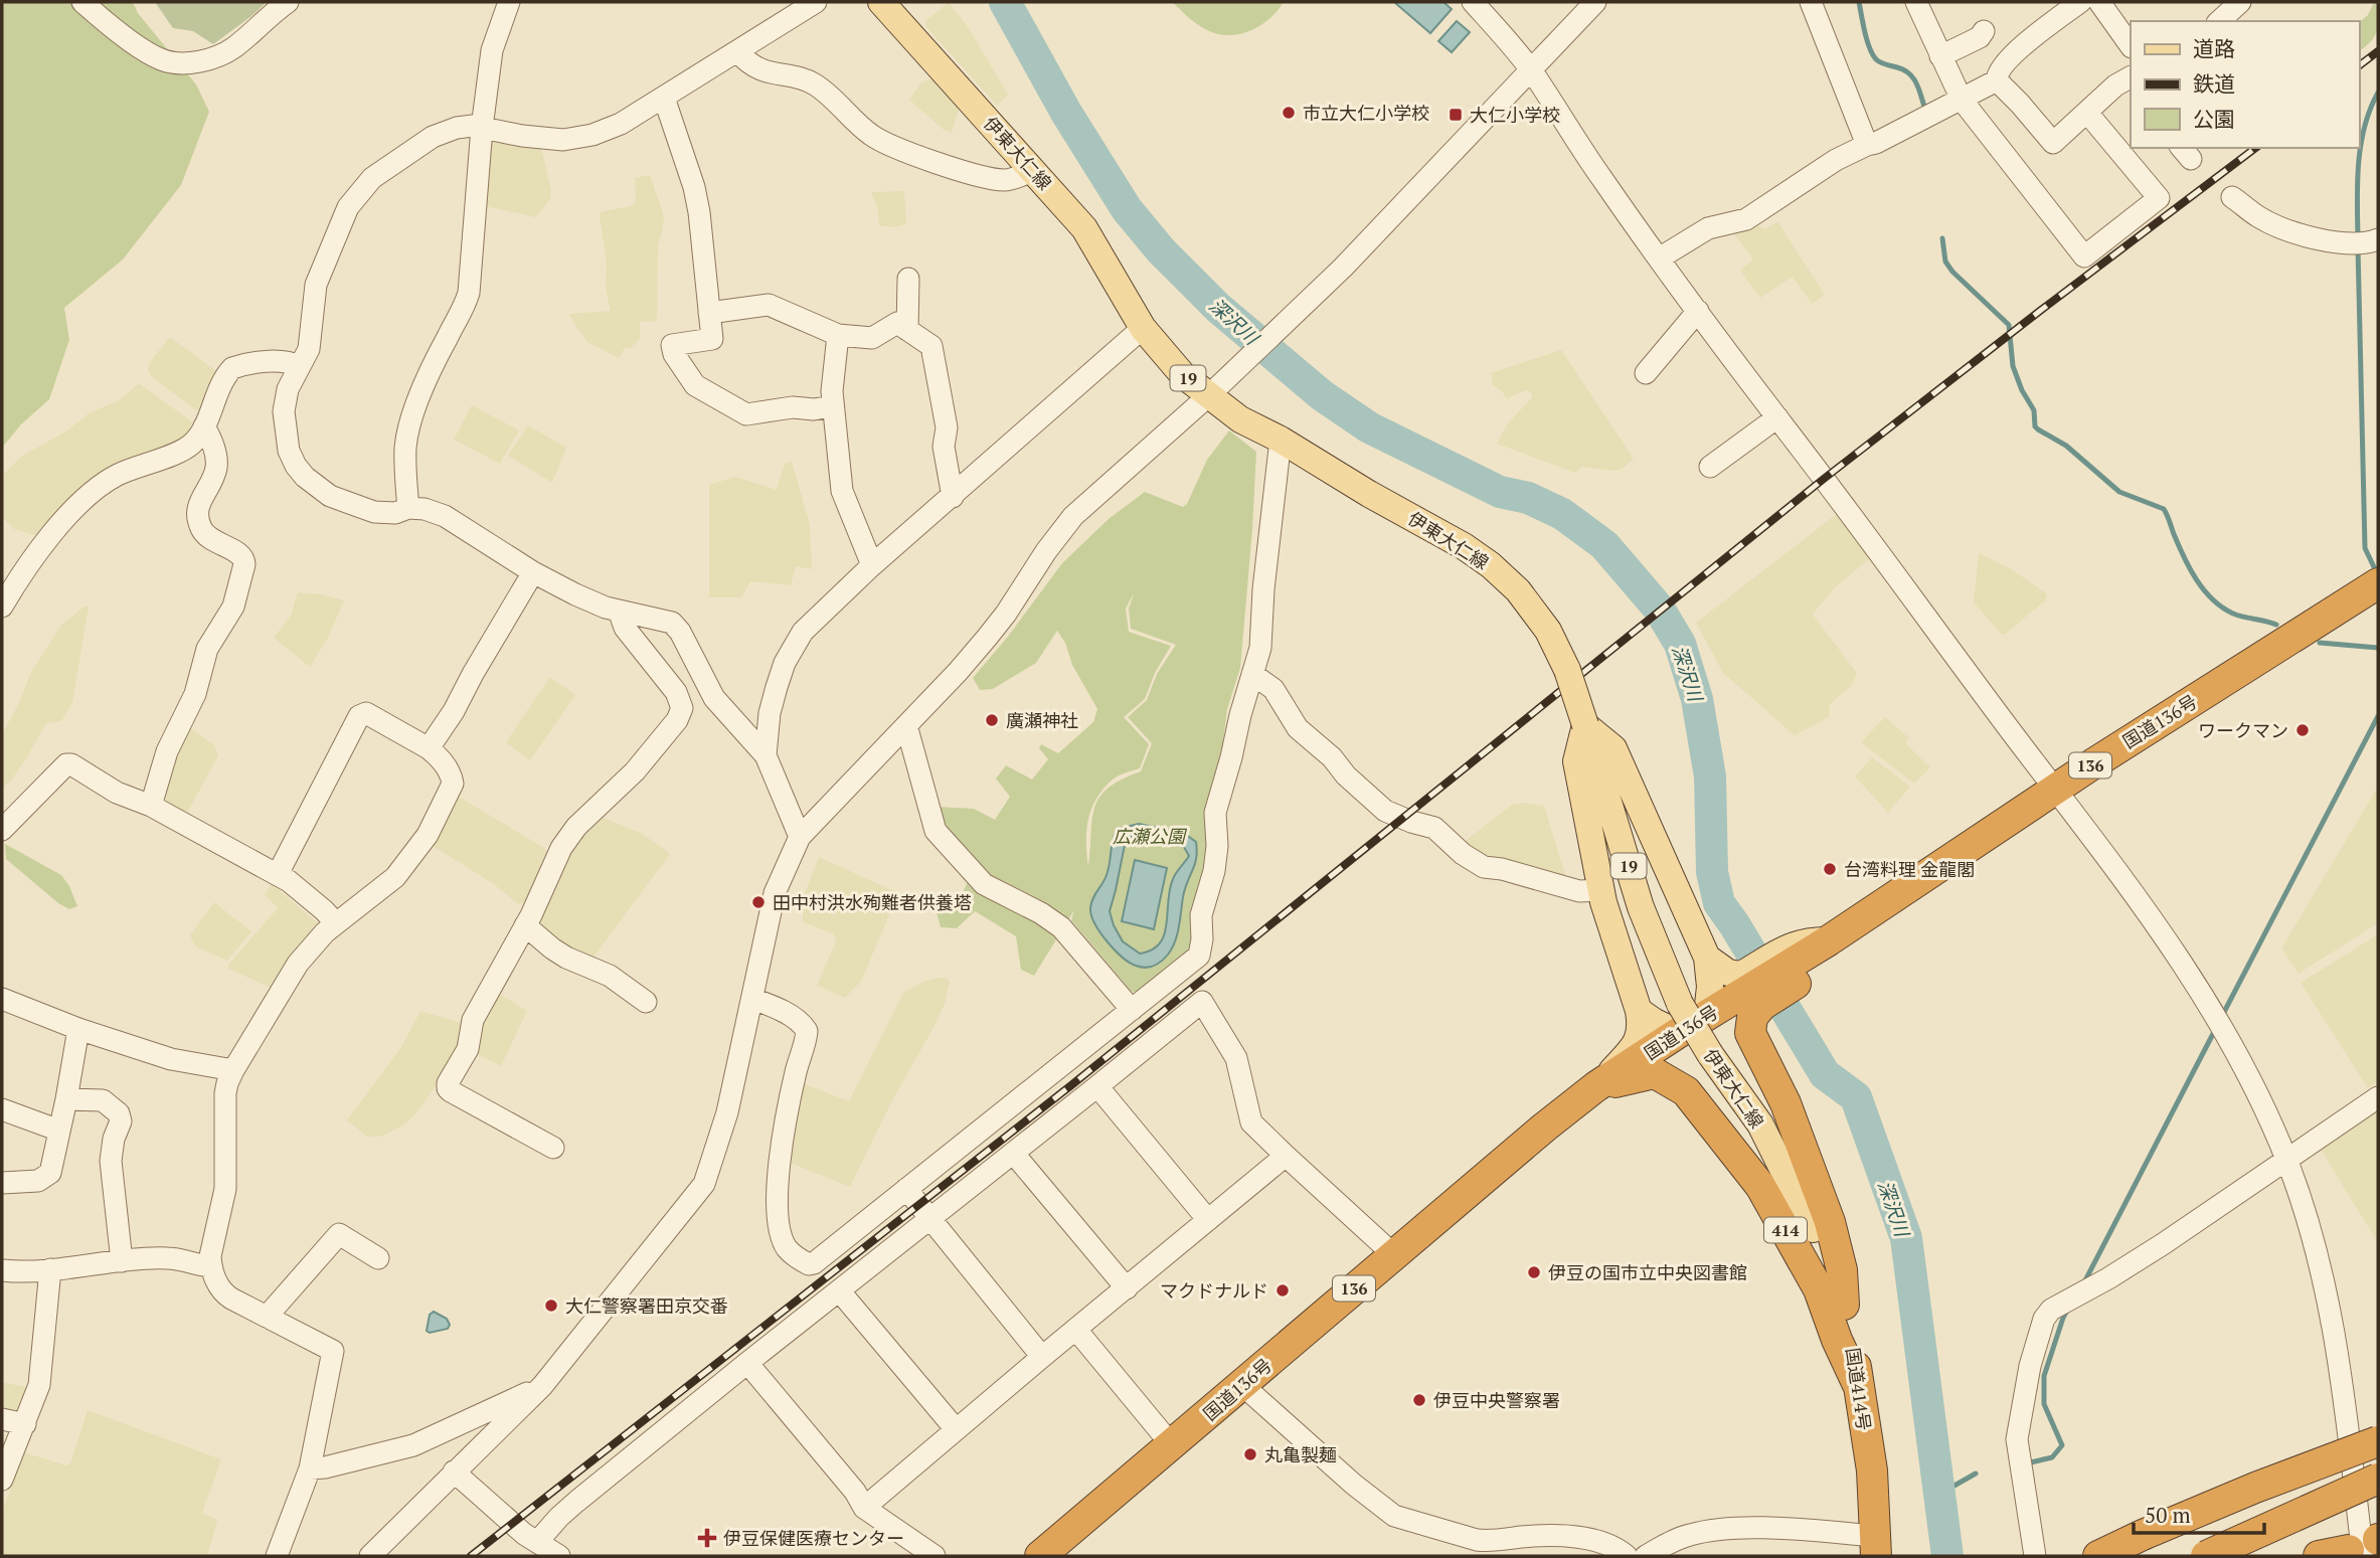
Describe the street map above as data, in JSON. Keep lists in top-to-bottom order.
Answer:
{
  "streets": {
    "highway": [
      "国道136号",
      "136",
      "414",
      "国道414号"
    ],
    "main road": ["伊東大仁線", "19"]
  },
  "crossings": [
    ["伊東大仁線", "国道136号"],
    ["伊東大仁線", "414"],
    ["伊東大仁線", "国道414号"],
    ["国道136号", "414"],
    ["414", "国道414号"]
  ],
  "water": ["深沢川"],
  "parks": ["広瀬公園"],
  "places": {
    "other": [
      "市立大仁小学校",
      "廣瀬神社",
      "ワークマン",
      "台湾料理 金龍閣",
      "田中村洪水殉難者供養塔",
      "伊豆の国市立中央図書館",
      "マクドナルド",
      "大仁警察署田京交番",
      "伊豆中央警察署",
      "丸亀製麺"
    ],
    "transit": ["大仁小学校"],
    "health": ["伊豆保健医療センター"]
  },
  "legend": ["道路", "鉄道", "公園"],
  "scale_bar": "50 m"
}
